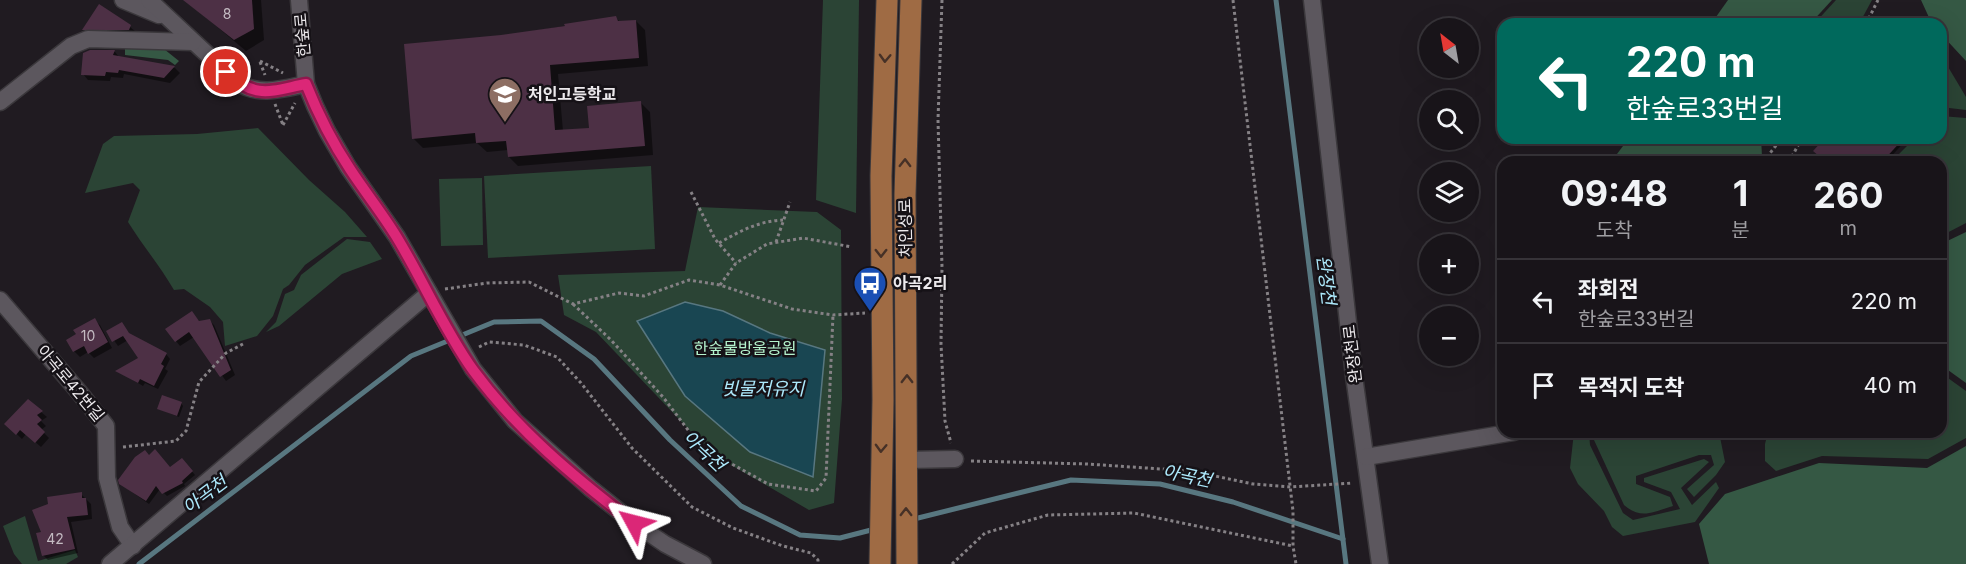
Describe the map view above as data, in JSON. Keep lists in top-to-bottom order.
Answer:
{
  "streets": {
    "main road": ["처인성로"],
    "street": ["한숲로", "완장천로", "아곡로42번길"]
  },
  "water": ["완장천", "빗물저유지", "아곡천"],
  "parks": ["한숲물방울공원"],
  "places": {
    "school or university": ["처인고등학교"],
    "bus stop": ["아곡2리"]
  },
  "house_numbers": ["8", "10", "42"],
  "north": "top left",
  "page": {
    "map_buttons": ["+", "−"],
    "turn": ["220 m", "한숲로33번길"],
    "eta": [
      "09:48",
      "도착",
      "1",
      "분",
      "260",
      "m"
    ],
    "list": [
      {
        "name": "좌회전",
        "note": "한숲로33번길",
        "value": "220 m"
      },
      {
        "name": "목적지 도착",
        "value": "40 m"
      }
    ]
  }
}
